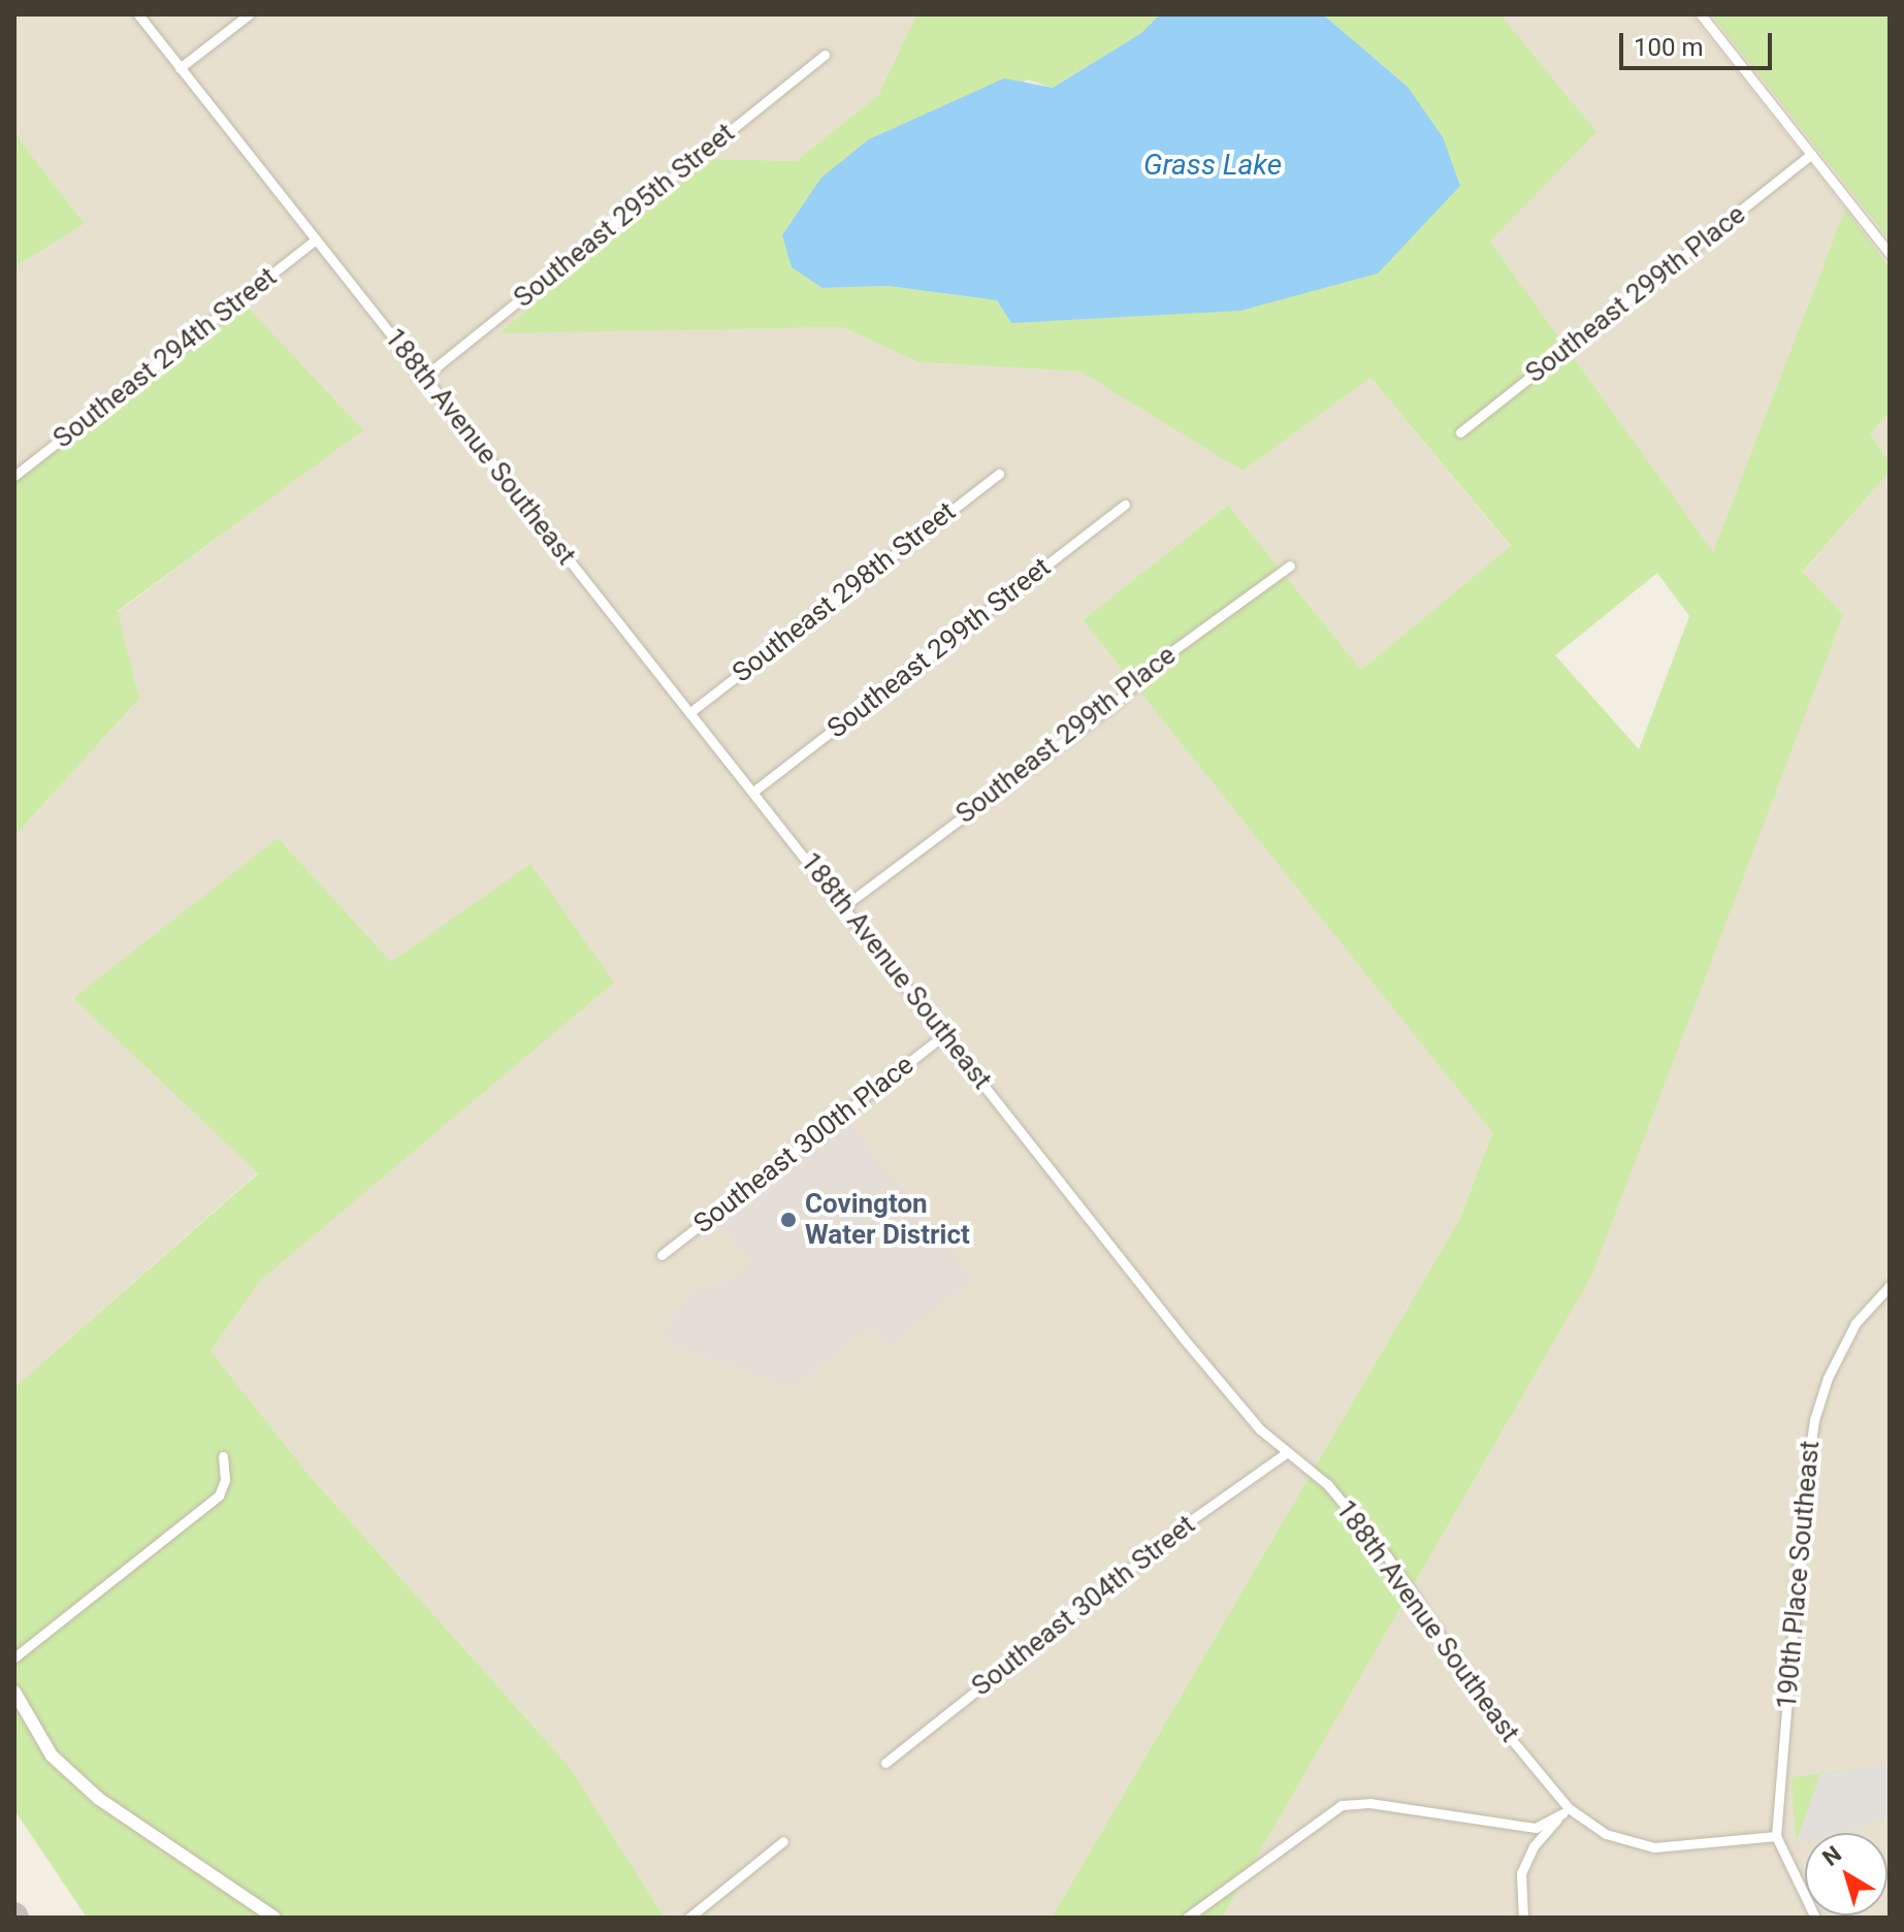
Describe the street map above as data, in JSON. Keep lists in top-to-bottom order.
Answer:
{
  "streets": {
    "street": [
      "Southeast 295th Street",
      "Southeast 299th Place",
      "Southeast 294th Street",
      "188th Avenue Southeast",
      "Southeast 298th Street",
      "Southeast 299th Street",
      "Southeast 300th Place",
      "190th Place Southeast",
      "Southeast 304th Street"
    ]
  },
  "crossings": [
    ["Southeast 295th Street", "188th Avenue Southeast"],
    ["Southeast 299th Place", "188th Avenue Southeast"],
    ["Southeast 294th Street", "188th Avenue Southeast"],
    ["188th Avenue Southeast", "Southeast 298th Street"],
    ["188th Avenue Southeast", "Southeast 299th Street"],
    ["188th Avenue Southeast", "Southeast 300th Place"],
    ["188th Avenue Southeast", "190th Place Southeast"],
    ["188th Avenue Southeast", "Southeast 304th Street"]
  ],
  "water": ["Grass Lake"],
  "places": ["Covington Water District"],
  "scale_bar": "100 m",
  "north": "top left"
}
